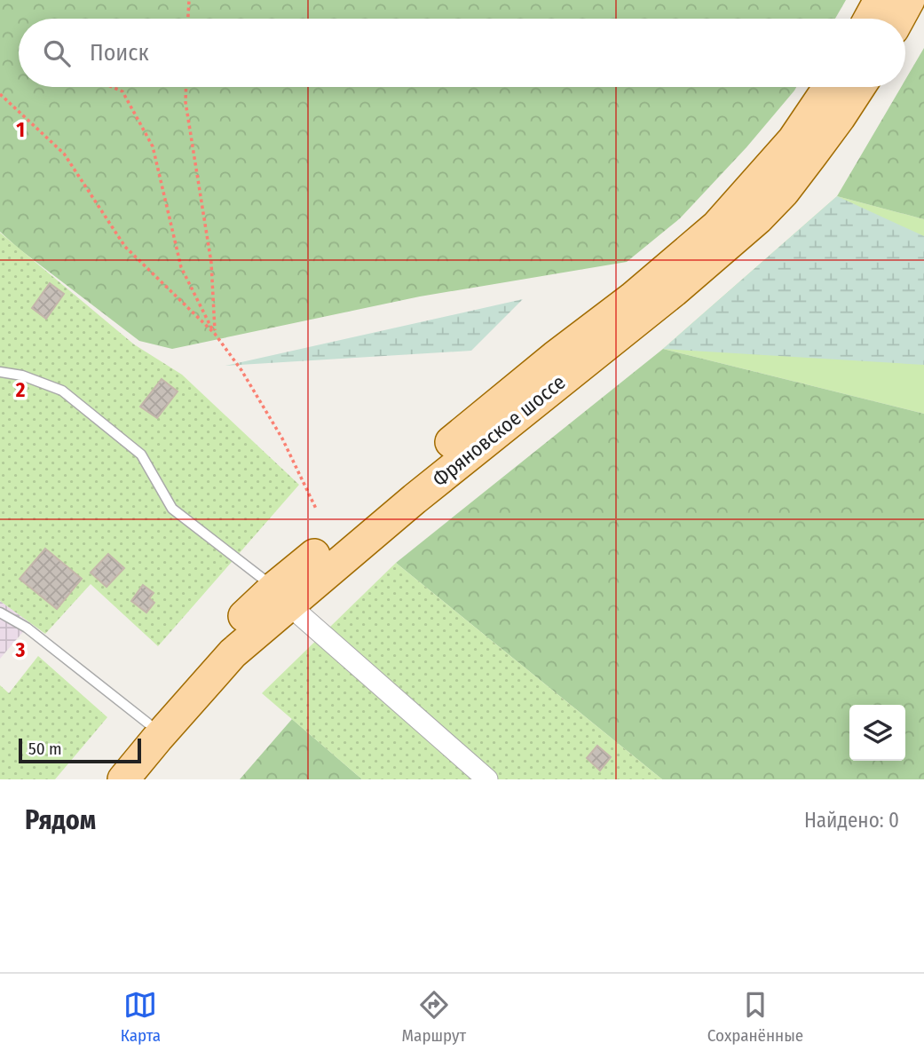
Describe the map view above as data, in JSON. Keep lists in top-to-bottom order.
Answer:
{
  "streets": {
    "main road": ["Фряновское шоссе"]
  },
  "scale_bar": "50 m",
  "page": {
    "search": "Поиск",
    "scale": "50 m",
    "heading": ["Рядом", "Найдено: 0"],
    "nav": ["Карта", "Маршрут", "Сохранённые"]
  },
  "grid": {
    "rows": ["1", "2", "3"]
  }
}
